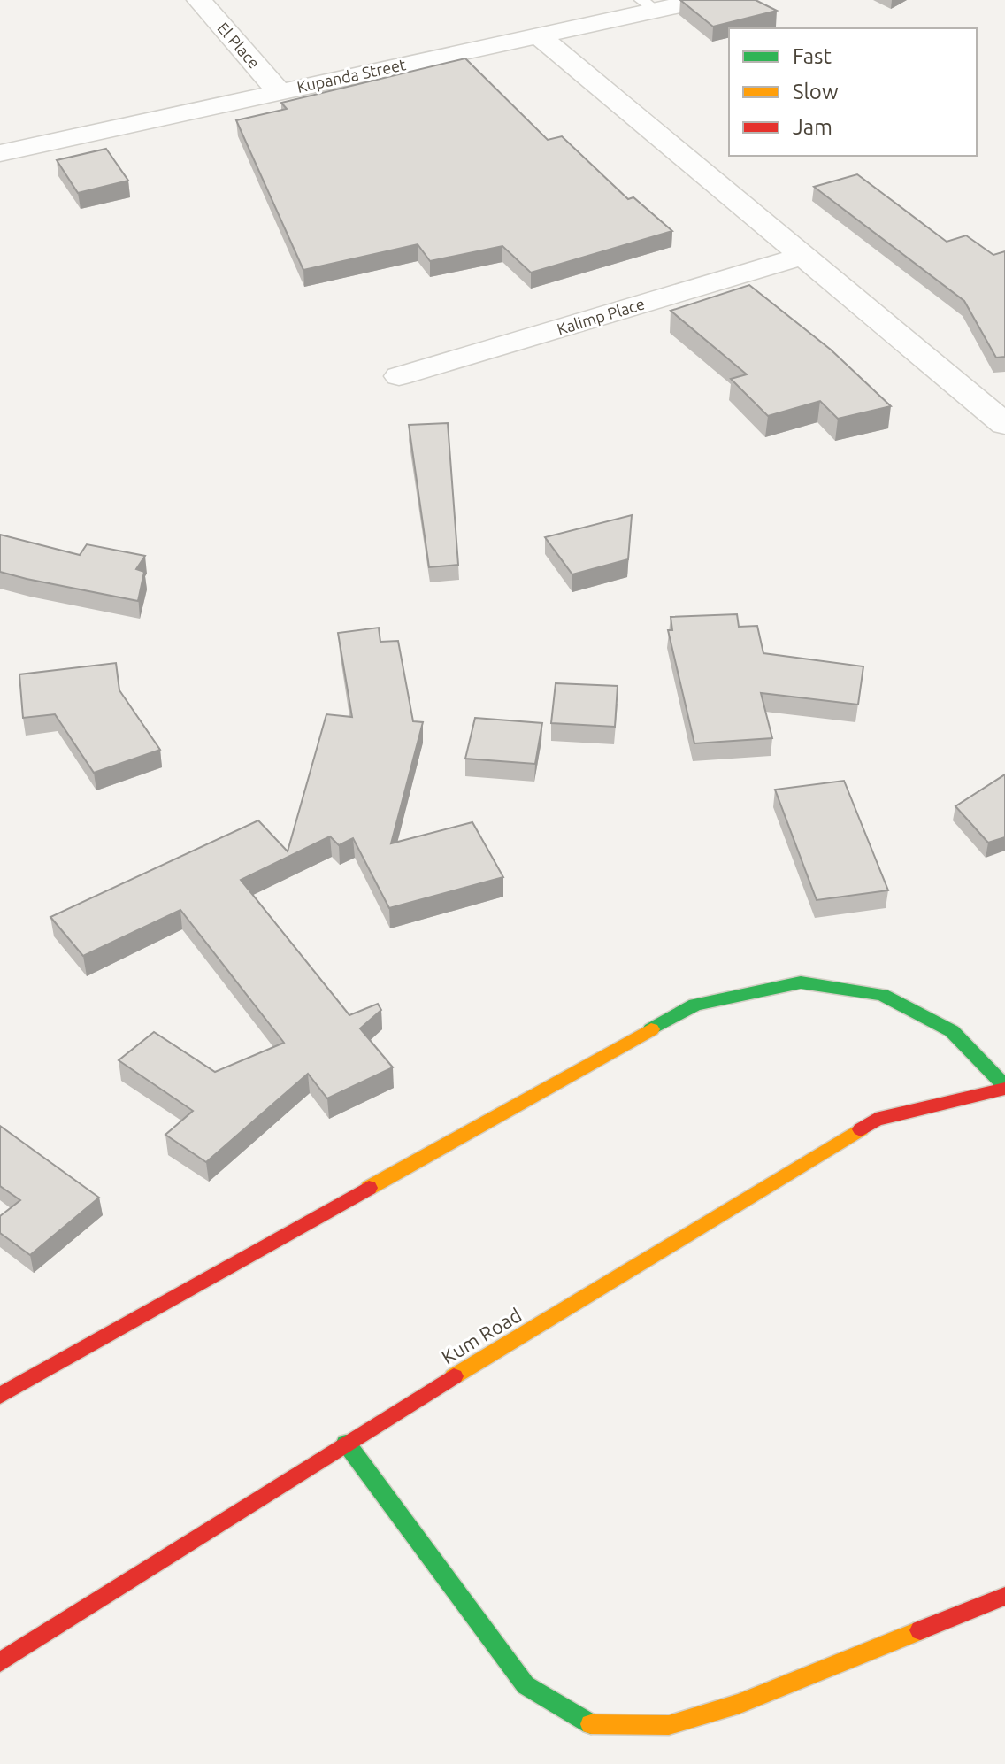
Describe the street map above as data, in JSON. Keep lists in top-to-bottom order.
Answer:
{
  "streets": {
    "street": [
      "El Place",
      "Kupanda Street",
      "Kalimp Place",
      "Kum Road"
    ]
  },
  "crossings": [
    ["El Place", "Kupanda Street"]
  ],
  "legend": ["Fast", "Slow", "Jam"]
}
